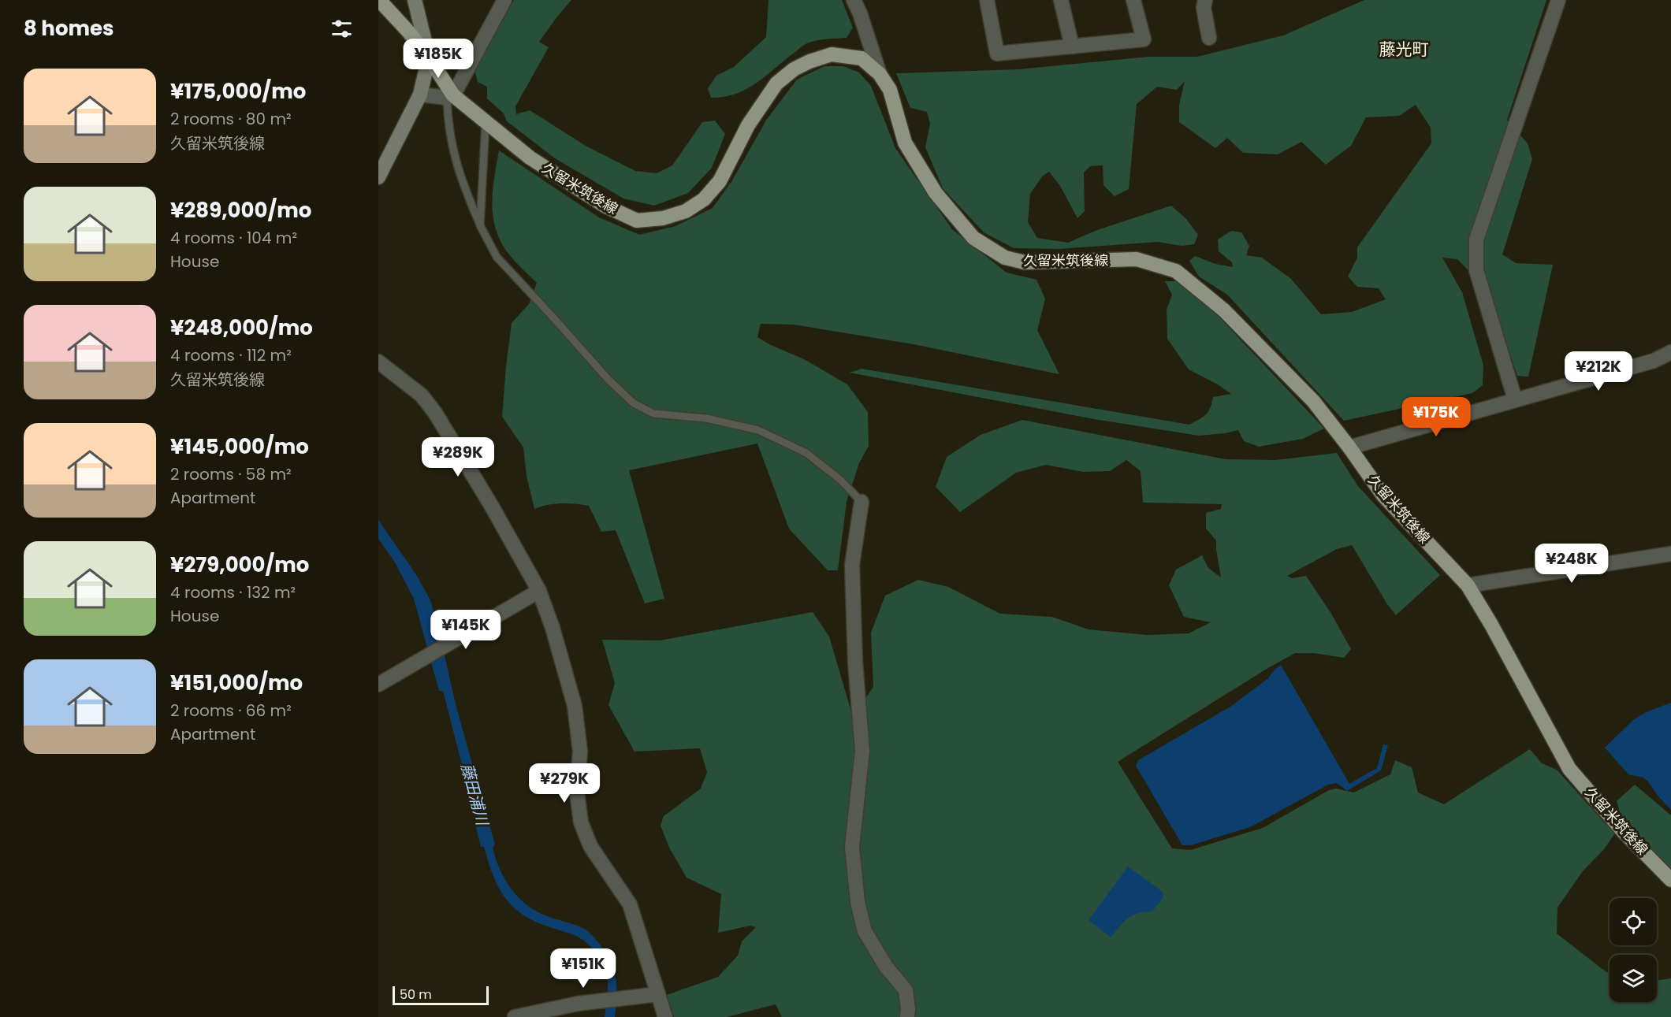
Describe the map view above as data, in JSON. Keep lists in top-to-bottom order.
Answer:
{
  "streets": {
    "main road": ["久留米筑後線"]
  },
  "districts": ["藤光町"],
  "water": ["藤田浦川"],
  "scale_bar": "50 m",
  "page": {
    "heading": "8 homes",
    "price": [
      "¥185K",
      "¥212K",
      "¥175K",
      "¥289K",
      "¥248K",
      "¥145K",
      "¥279K",
      "¥151K"
    ],
    "list": [
      {
        "name": "¥175,000/mo",
        "note": "2 rooms · 80 m² · 久留米筑後線"
      },
      {
        "name": "¥289,000/mo",
        "note": "4 rooms · 104 m² · House"
      },
      {
        "name": "¥248,000/mo",
        "note": "4 rooms · 112 m² · 久留米筑後線"
      },
      {
        "name": "¥145,000/mo",
        "note": "2 rooms · 58 m² · Apartment"
      },
      {
        "name": "¥279,000/mo",
        "note": "4 rooms · 132 m² · House"
      },
      {
        "name": "¥151,000/mo",
        "note": "2 rooms · 66 m² · Apartment"
      }
    ],
    "scale": "50 m"
  }
}
